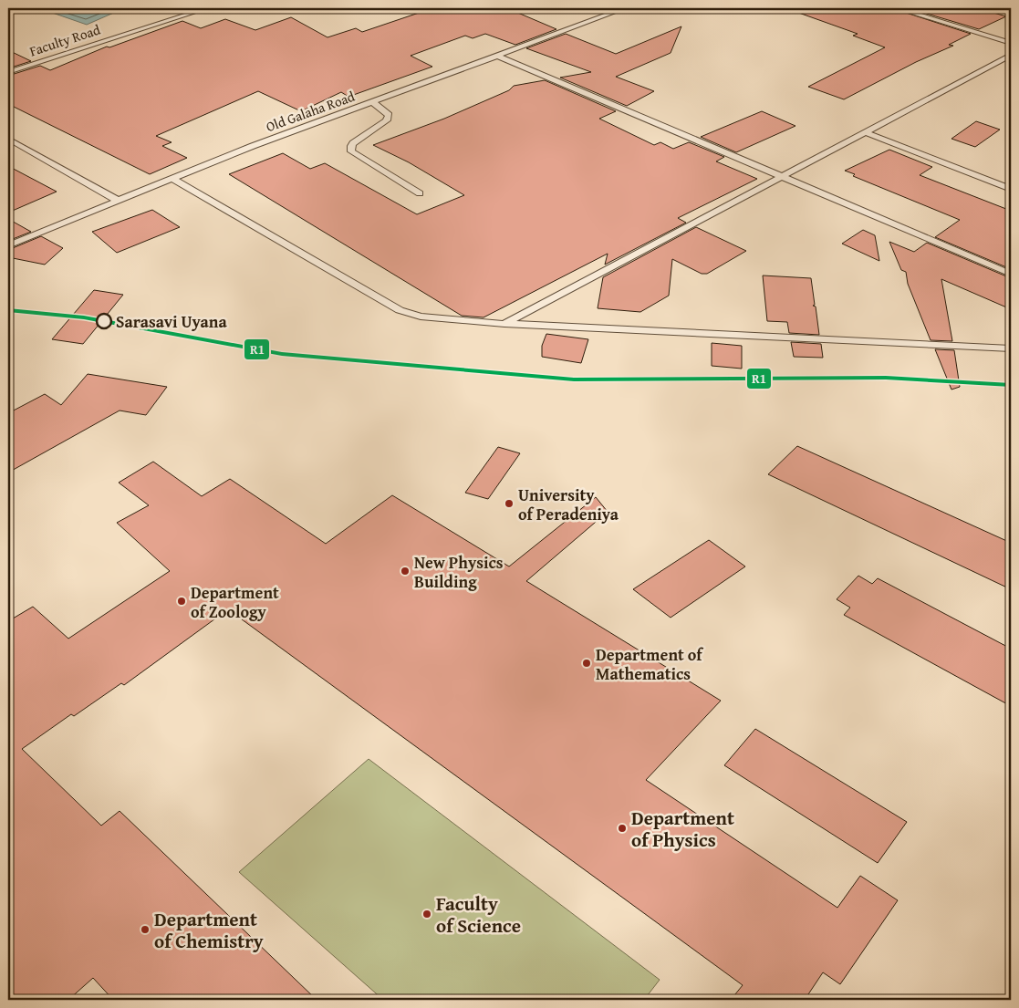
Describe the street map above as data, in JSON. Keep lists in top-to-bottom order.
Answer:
{
  "streets": {
    "lane": ["Faculty Road", "Old Galaha Road"]
  },
  "places": [
    "Sarasavi Uyana",
    "University of Peradeniya",
    "New Physics Building",
    "Department of Zoology",
    "Department of Mathematics",
    "Department of Physics",
    "Faculty of Science",
    "Department of Chemistry"
  ],
  "lines": ["transit line R1"]
}
